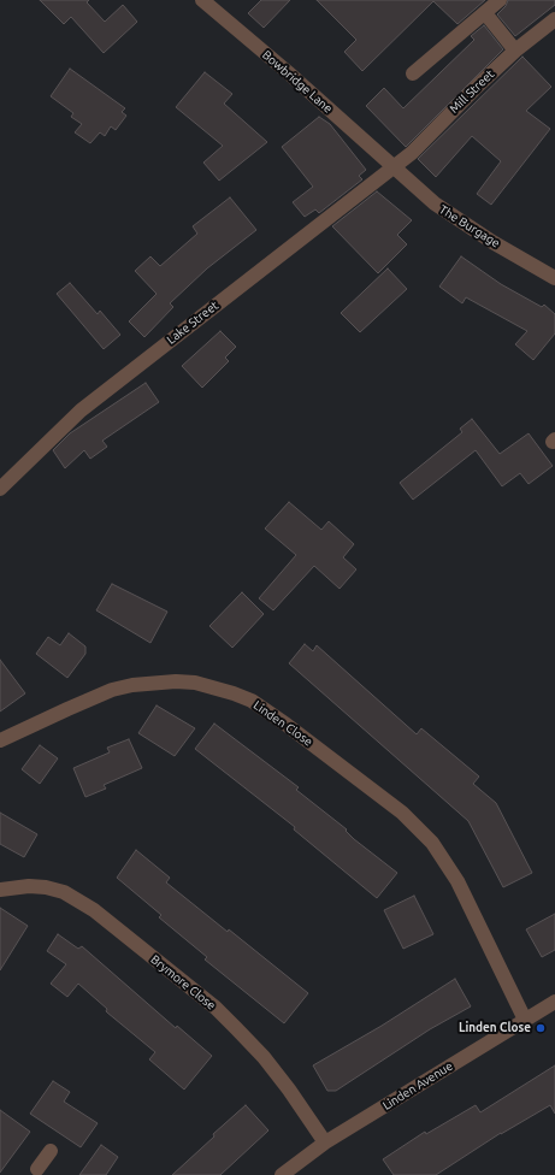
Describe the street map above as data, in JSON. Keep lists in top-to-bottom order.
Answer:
{
  "streets": {
    "street": [
      "Bowbridge Lane",
      "Mill Street",
      "The Burgage",
      "Lake Street",
      "Linden Close",
      "Brymore Close",
      "Linden Avenue"
    ]
  },
  "crossings": [
    ["Bowbridge Lane", "Mill Street"],
    ["Bowbridge Lane", "The Burgage"],
    ["Bowbridge Lane", "Lake Street"],
    ["Mill Street", "The Burgage"],
    ["Mill Street", "Lake Street"],
    ["The Burgage", "Lake Street"],
    ["Linden Close", "Linden Avenue"],
    ["Brymore Close", "Linden Avenue"]
  ],
  "places": ["Linden Close"]
}
